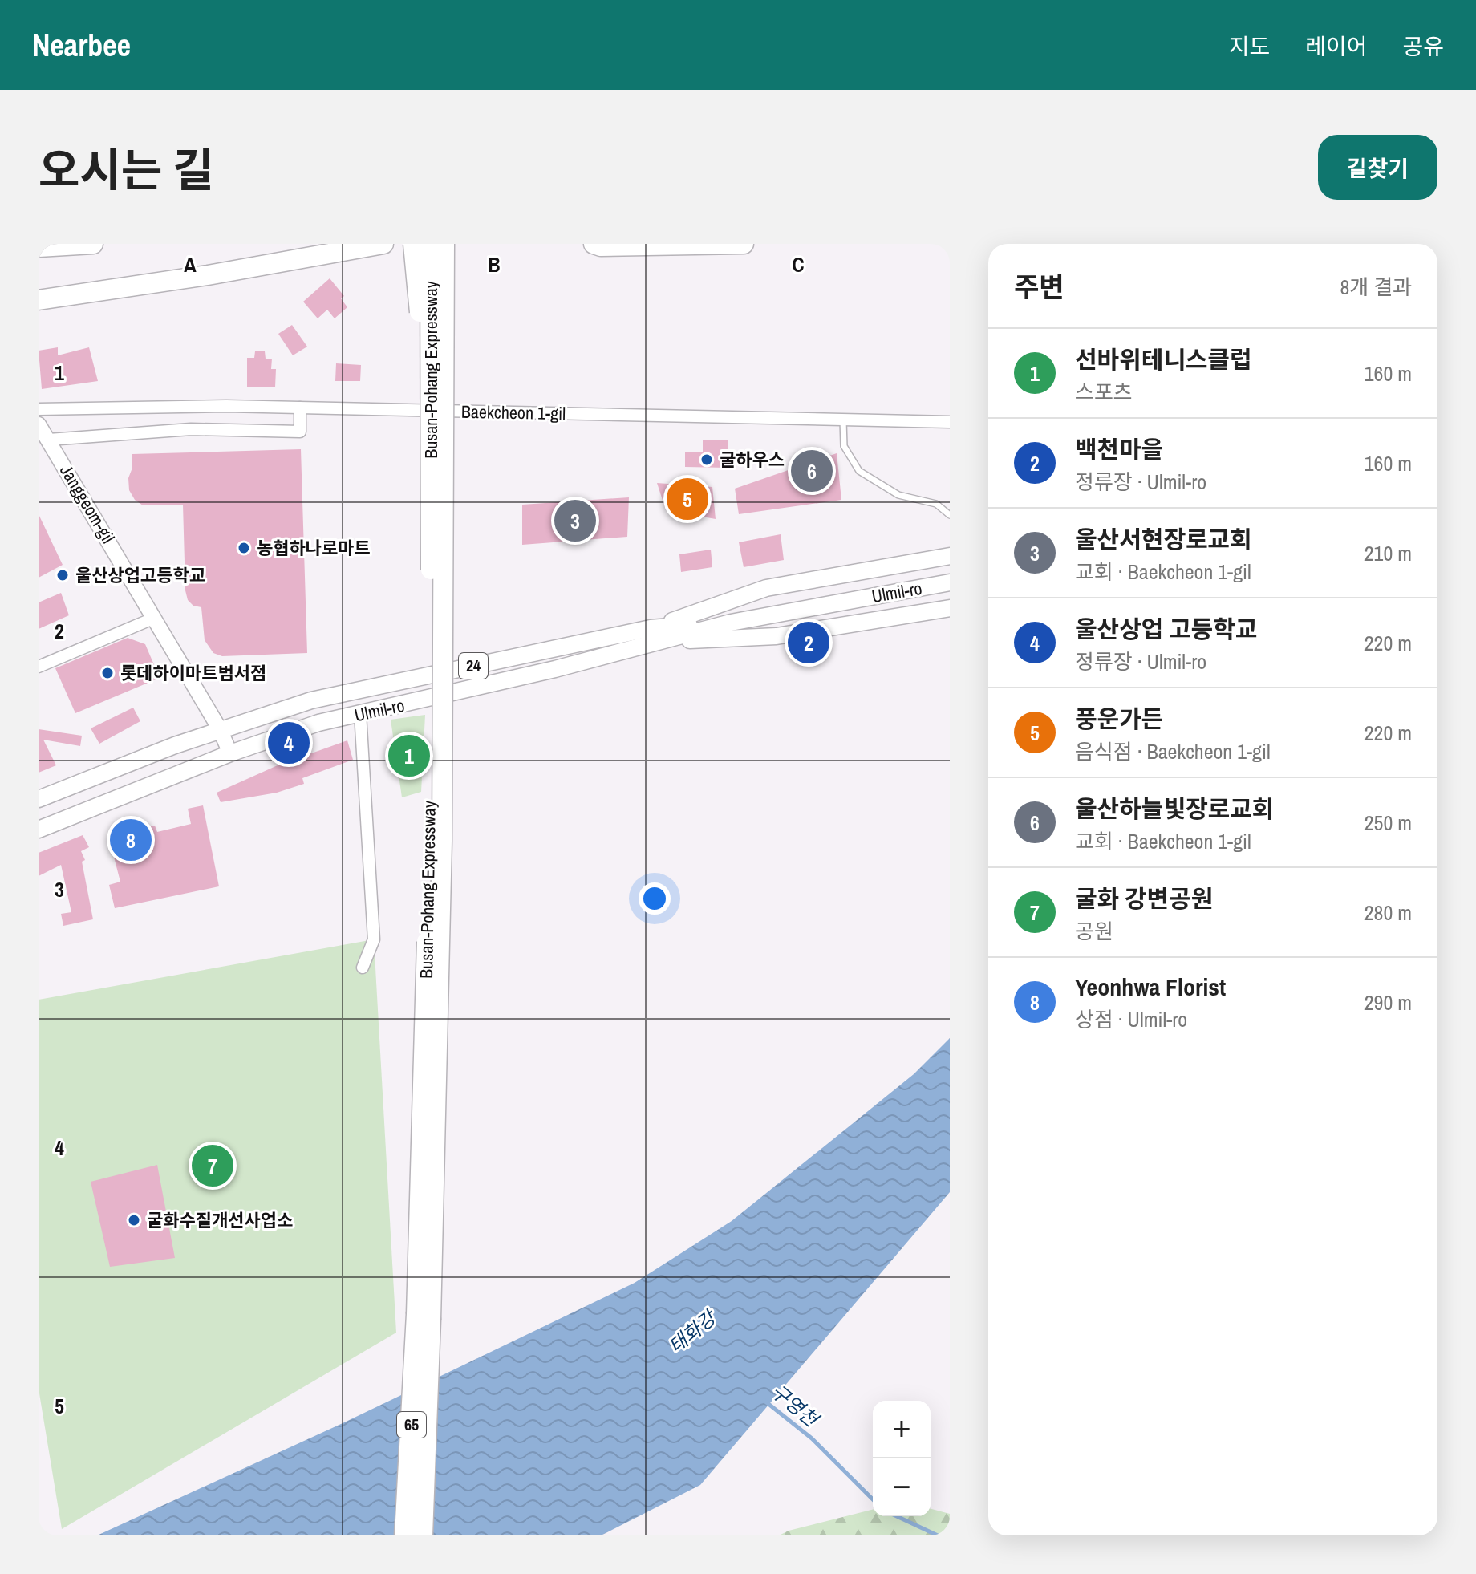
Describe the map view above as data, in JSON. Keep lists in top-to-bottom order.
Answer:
{
  "streets": {
    "highway": ["Busan-Pohang Expressway", "65"],
    "main road": ["Janggeom-gil", "Ulmil-ro", "24"],
    "street": ["Baekcheon 1-gil"]
  },
  "crossings": [
    ["Janggeom-gil", "Ulmil-ro"]
  ],
  "water": ["태화강", "구영천"],
  "places": [
    "굴하우스",
    "농협하나로마트",
    "울산상업고등학교",
    "롯데하이마트범서점",
    "굴화수질개선사업소"
  ],
  "page": {
    "header": "Nearbee",
    "nav": ["지도", "레이어", "공유"],
    "title": "오시는 길",
    "buttons": "길찾기",
    "heading": ["주변", "8개 결과"],
    "list": [
      {
        "mark": "1",
        "name": "선바위테니스클럽",
        "note": "스포츠",
        "value": "160 m"
      },
      {
        "mark": "2",
        "name": "백천마을",
        "note": "정류장 · Ulmil-ro",
        "value": "160 m"
      },
      {
        "mark": "3",
        "name": "울산서현장로교회",
        "note": "교회 · Baekcheon 1-gil",
        "value": "210 m"
      },
      {
        "mark": "4",
        "name": "울산상업 고등학교",
        "note": "정류장 · Ulmil-ro",
        "value": "220 m"
      },
      {
        "mark": "5",
        "name": "풍운가든",
        "note": "음식점 · Baekcheon 1-gil",
        "value": "220 m"
      },
      {
        "mark": "6",
        "name": "울산하늘빛장로교회",
        "note": "교회 · Baekcheon 1-gil",
        "value": "250 m"
      },
      {
        "mark": "7",
        "name": "굴화 강변공원",
        "note": "공원",
        "value": "280 m"
      },
      {
        "mark": "8",
        "name": "Yeonhwa Florist",
        "note": "상점 · Ulmil-ro",
        "value": "290 m"
      }
    ],
    "pins": [
      "6",
      "5",
      "3",
      "2",
      "4",
      "1",
      "8",
      "7"
    ],
    "map_buttons": ["+", "−"]
  },
  "grid": {
    "columns": ["A", "B", "C"],
    "rows": [
      "1",
      "2",
      "3",
      "4",
      "5"
    ]
  }
}
